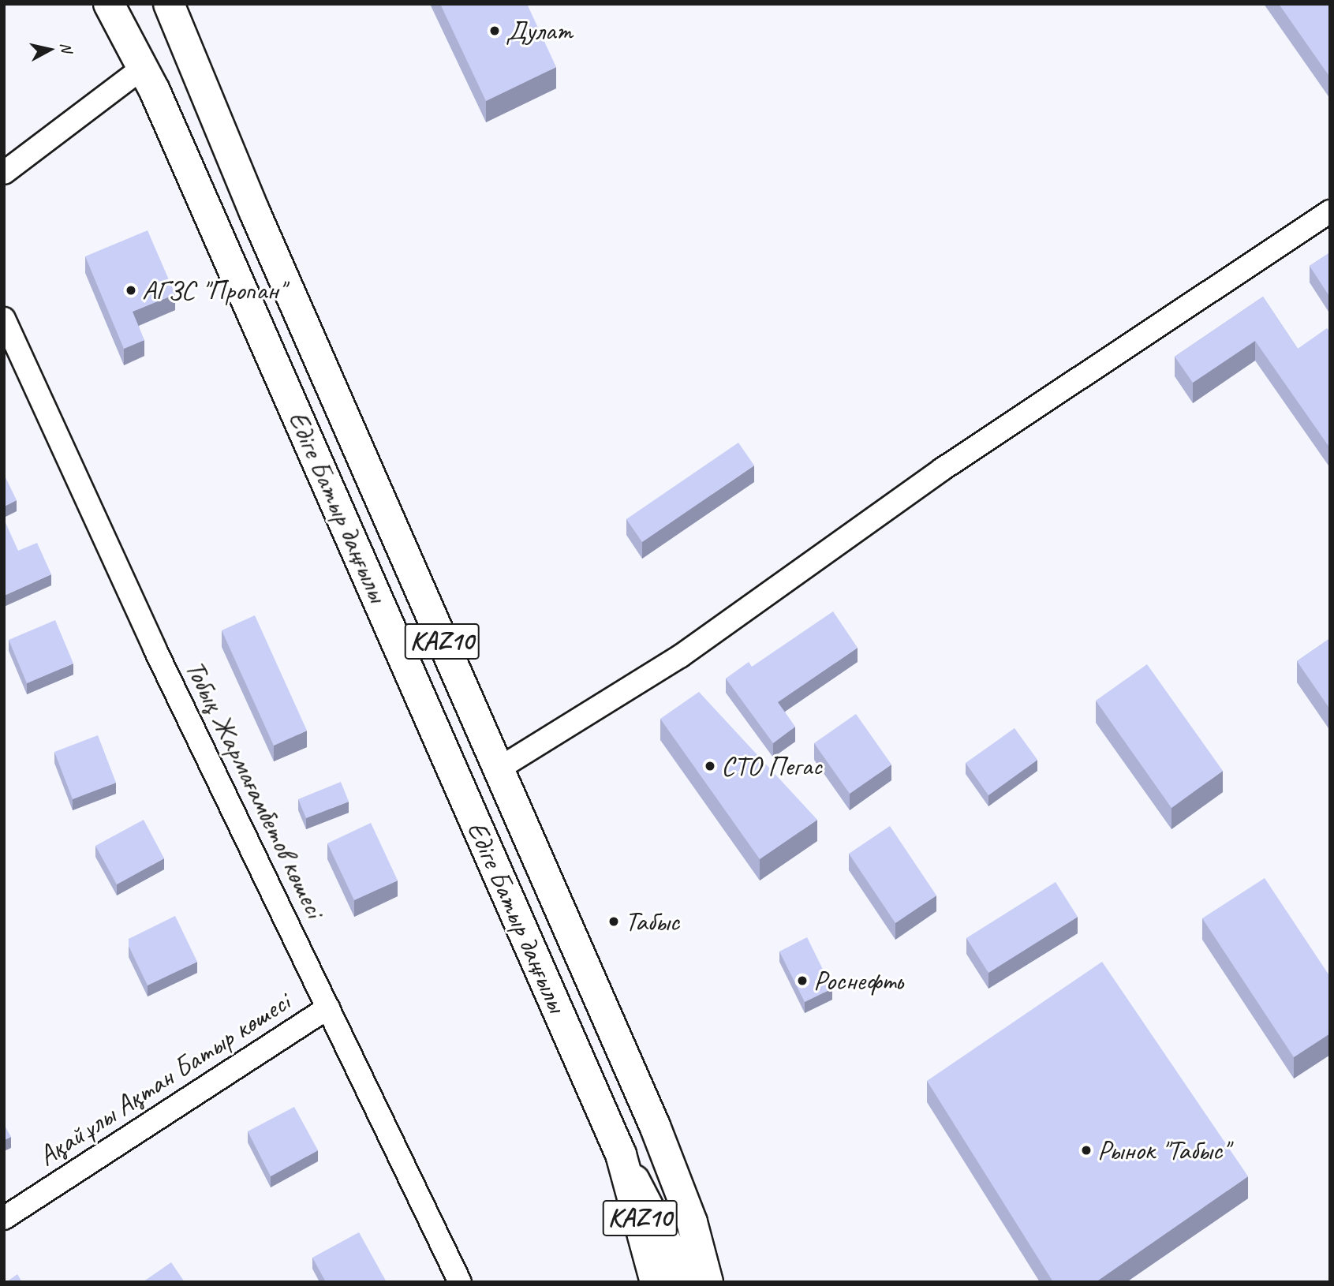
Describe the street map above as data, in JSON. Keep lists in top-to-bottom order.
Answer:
{
  "streets": {
    "main road": ["Едіге Батыр даңғылы", "KAZ10"],
    "street": ["Тобық Жармағамбетов көшесі", "Ақайұлы Ақтан Батыр көшесі"]
  },
  "crossings": [
    ["Едіге Батыр даңғылы", "KAZ10"],
    ["Тобық Жармағамбетов көшесі", "Ақайұлы Ақтан Батыр көшесі"]
  ],
  "places": [
    "Дулат",
    "АГЗС \"Пропан\"",
    "СТО Пегас",
    "Табыс",
    "Роснефть",
    "Рынок \"Табыс\""
  ],
  "north": "right"
}
